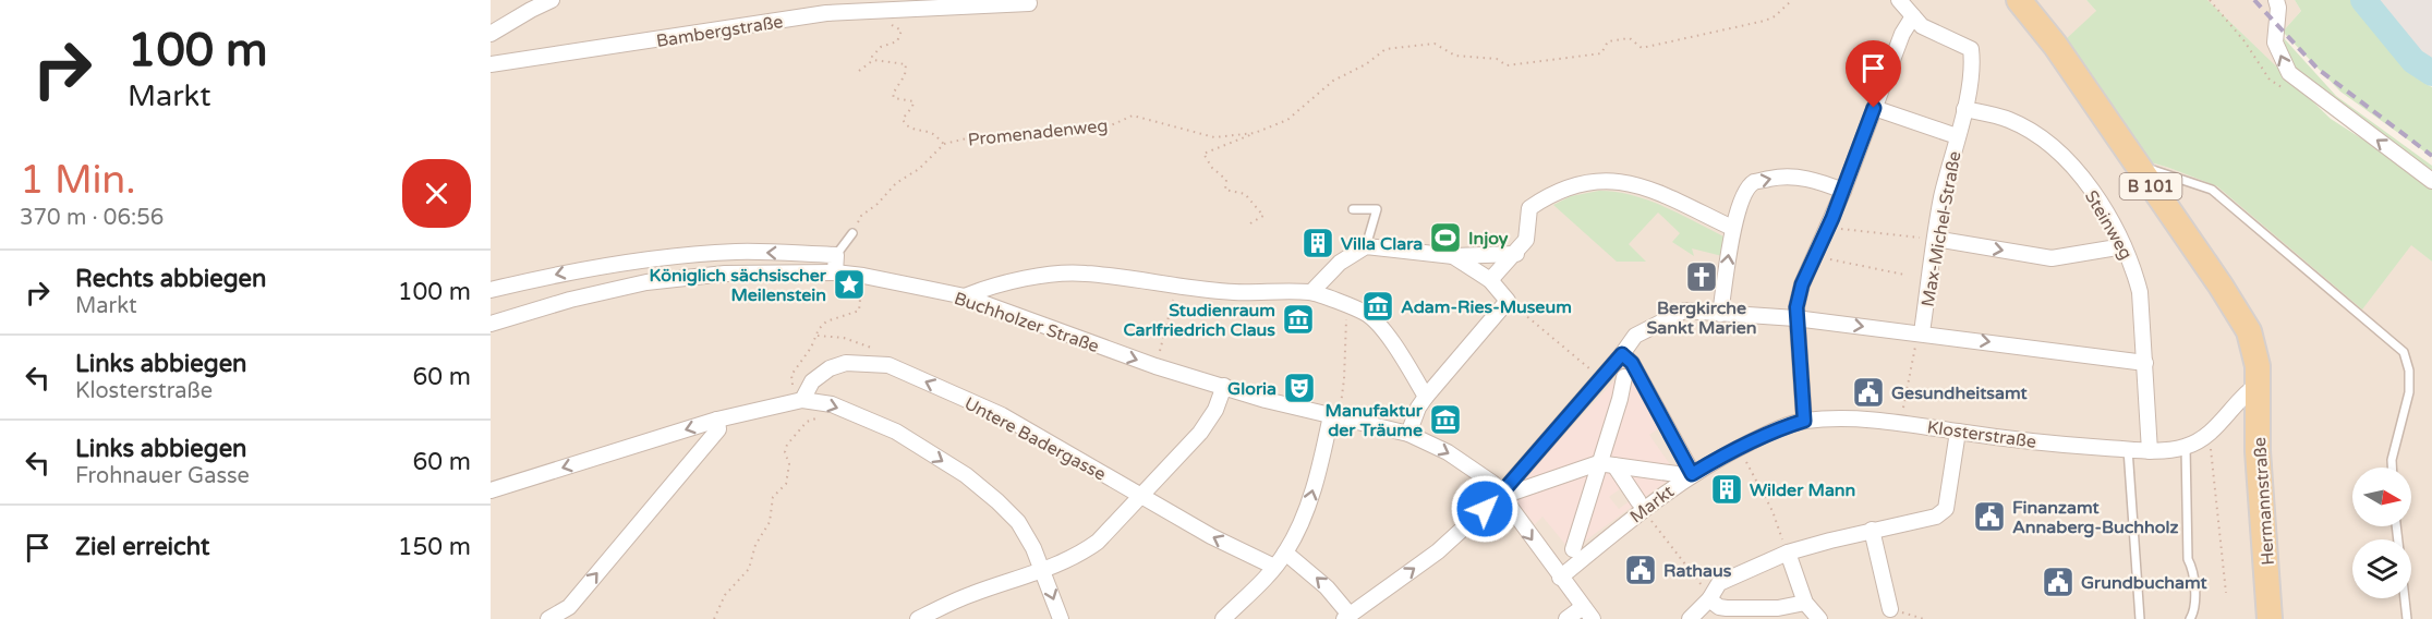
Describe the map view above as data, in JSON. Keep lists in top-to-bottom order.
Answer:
{
  "streets": {
    "main road": ["B 101", "Hermannstraße"],
    "street": [
      "Bambergstraße",
      "Steinweg",
      "Max-Michel-Straße",
      "Buchholzer Straße",
      "Klosterstraße",
      "Untere Badergasse",
      "Markt"
    ],
    "path": ["Promenadenweg"]
  },
  "crossings": [
    ["B 101", "Klosterstraße"],
    ["B 101", "Hermannstraße"],
    ["Steinweg", "Max-Michel-Straße"],
    ["Steinweg", "Klosterstraße"],
    ["Max-Michel-Straße", "Klosterstraße"],
    ["Buchholzer Straße", "Markt"],
    ["Klosterstraße", "Hermannstraße"],
    ["Klosterstraße", "Markt"]
  ],
  "places": {
    "sports": ["Injoy"],
    "building": ["Villa Clara", "Wilder Mann"],
    "church": ["Bergkirche Sankt Marien"],
    "place": ["Königlich sächsischer Meilenstein"],
    "museum": ["Adam-Ries-Museum", "Studienraum Carlfriedrich Claus", "Manufaktur der Träume"],
    "theatre": ["Gloria"],
    "public building": [
      "Gesundheitsamt",
      "Finanzamt Annaberg-Buchholz",
      "Rathaus",
      "Grundbuchamt"
    ]
  },
  "north": "right",
  "page": {
    "turn": ["100 m", "Markt"],
    "heading": ["1 Min.", "370 m · 06:56"],
    "list": [
      {
        "name": "Rechts abbiegen",
        "note": "Markt",
        "value": "100 m"
      },
      {
        "name": "Links abbiegen",
        "note": "Klosterstraße",
        "value": "60 m"
      },
      {
        "name": "Links abbiegen",
        "note": "Frohnauer Gasse",
        "value": "60 m"
      },
      {
        "name": "Ziel erreicht",
        "value": "150 m"
      }
    ]
  }
}
